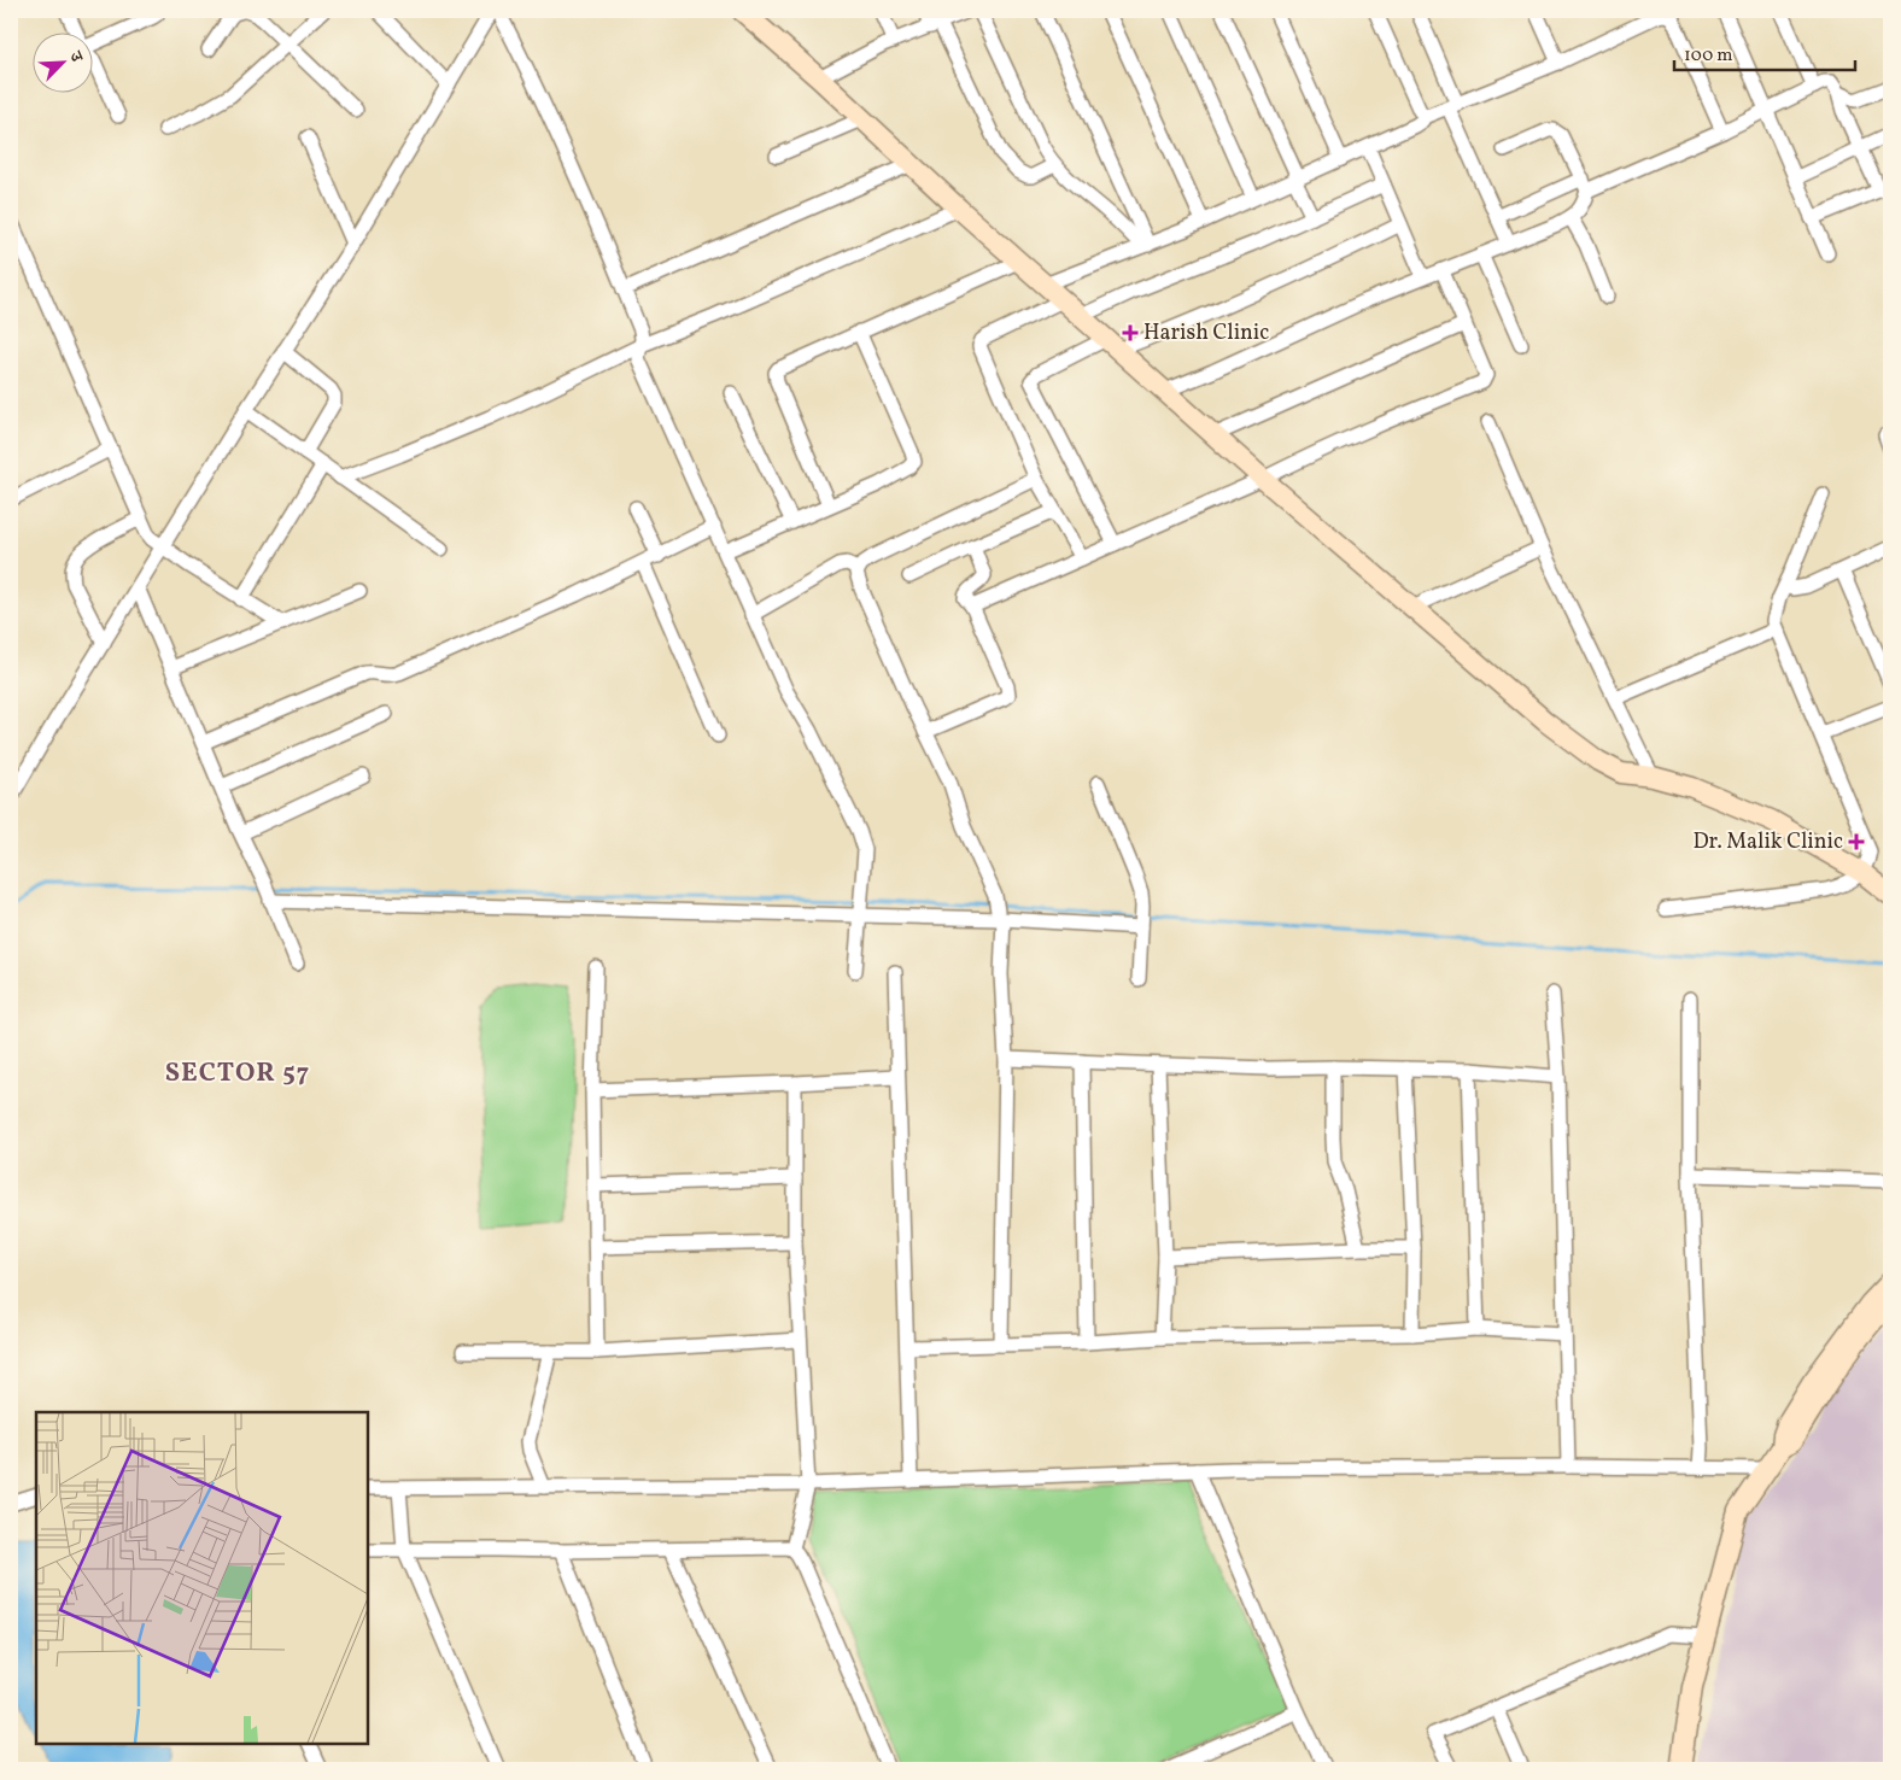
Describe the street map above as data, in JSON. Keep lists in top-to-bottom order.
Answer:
{
  "districts": ["SECTOR 57"],
  "places": {
    "health": ["Harish Clinic", "Dr. Malik Clinic"]
  },
  "scale_bar": "100 m",
  "north": "top right"
}
